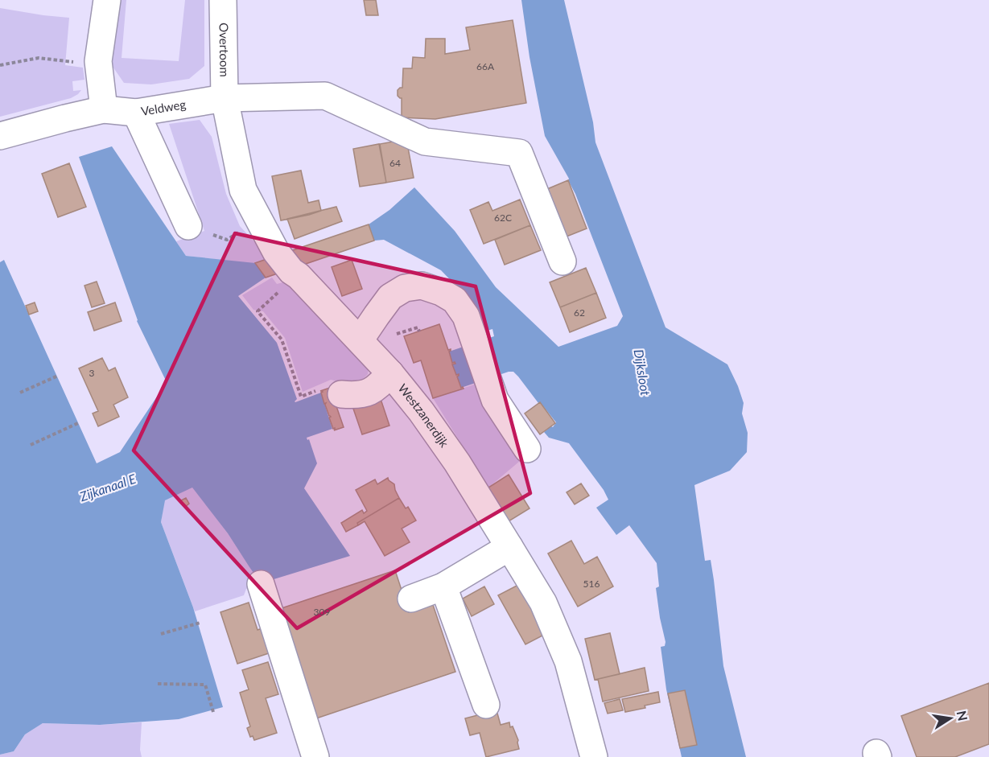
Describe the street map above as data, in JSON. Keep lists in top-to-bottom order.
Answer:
{
  "streets": {
    "street": ["Overtoom", "Veldweg", "Westzanerdijk"]
  },
  "crossings": [
    ["Overtoom", "Veldweg"],
    ["Overtoom", "Westzanerdijk"],
    ["Veldweg", "Westzanerdijk"]
  ],
  "water": ["Dijksloot", "Zijkanaal E"],
  "house_numbers": [
    "66A",
    "64",
    "62C",
    "62",
    "3",
    "516",
    "309"
  ],
  "north": "right"
}
